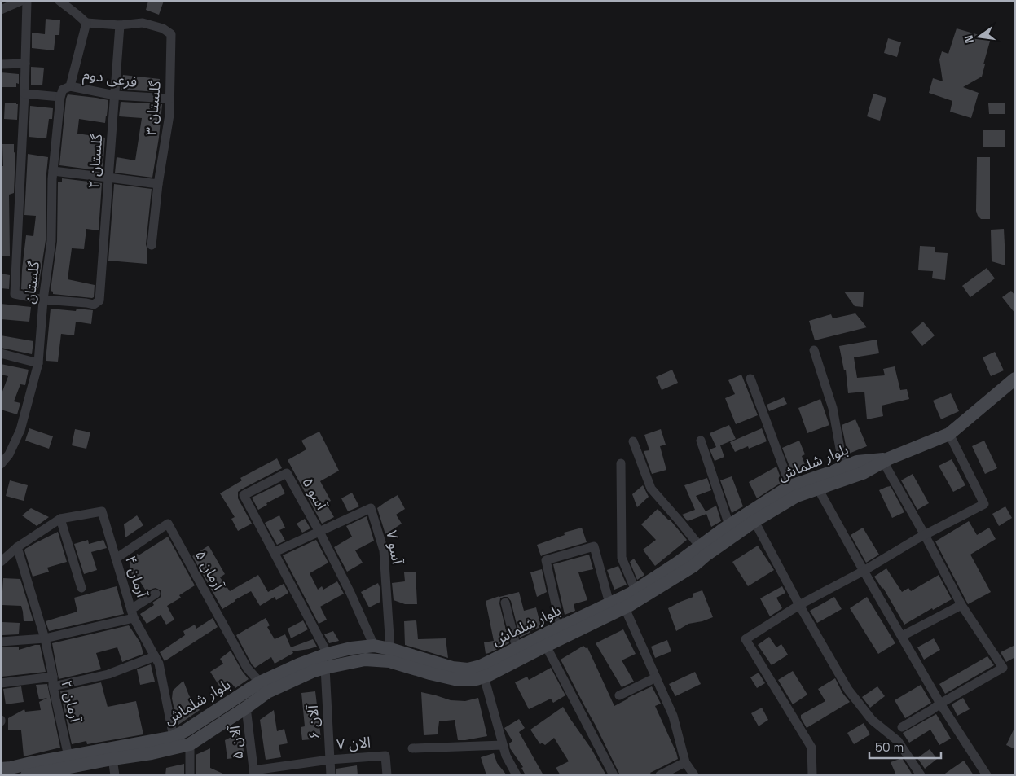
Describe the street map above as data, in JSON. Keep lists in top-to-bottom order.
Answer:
{
  "streets": {
    "main road": ["بلوار شلماش"],
    "street": [
      "فرعی دوم",
      "گلستان ۳",
      "گلستان ۲",
      "گلستان",
      "آسو ۵",
      "آسو ۷",
      "آرمان ۵",
      "آرمان ۴",
      "آرمان ۲",
      "آلان ۶",
      "آلان ۵",
      "الان ۷"
    ]
  },
  "crossings": [
    ["فرعی دوم", "گلستان ۳"],
    ["فرعی دوم", "گلستان ۲"],
    ["گلستان ۳", "گلستان ۲"],
    ["گلستان ۲", "گلستان"],
    ["بلوار شلماش", "آسو ۵"],
    ["بلوار شلماش", "آسو ۷"],
    ["بلوار شلماش", "آرمان ۵"],
    ["بلوار شلماش", "آرمان ۴"],
    ["بلوار شلماش", "آرمان ۲"],
    ["بلوار شلماش", "آلان ۶"],
    ["بلوار شلماش", "آلان ۵"],
    ["آسو ۵", "آسو ۷"],
    ["آرمان ۵", "آرمان ۴"],
    ["آلان ۶", "الان ۷"]
  ],
  "scale_bar": "50 m",
  "north": "left"
}
